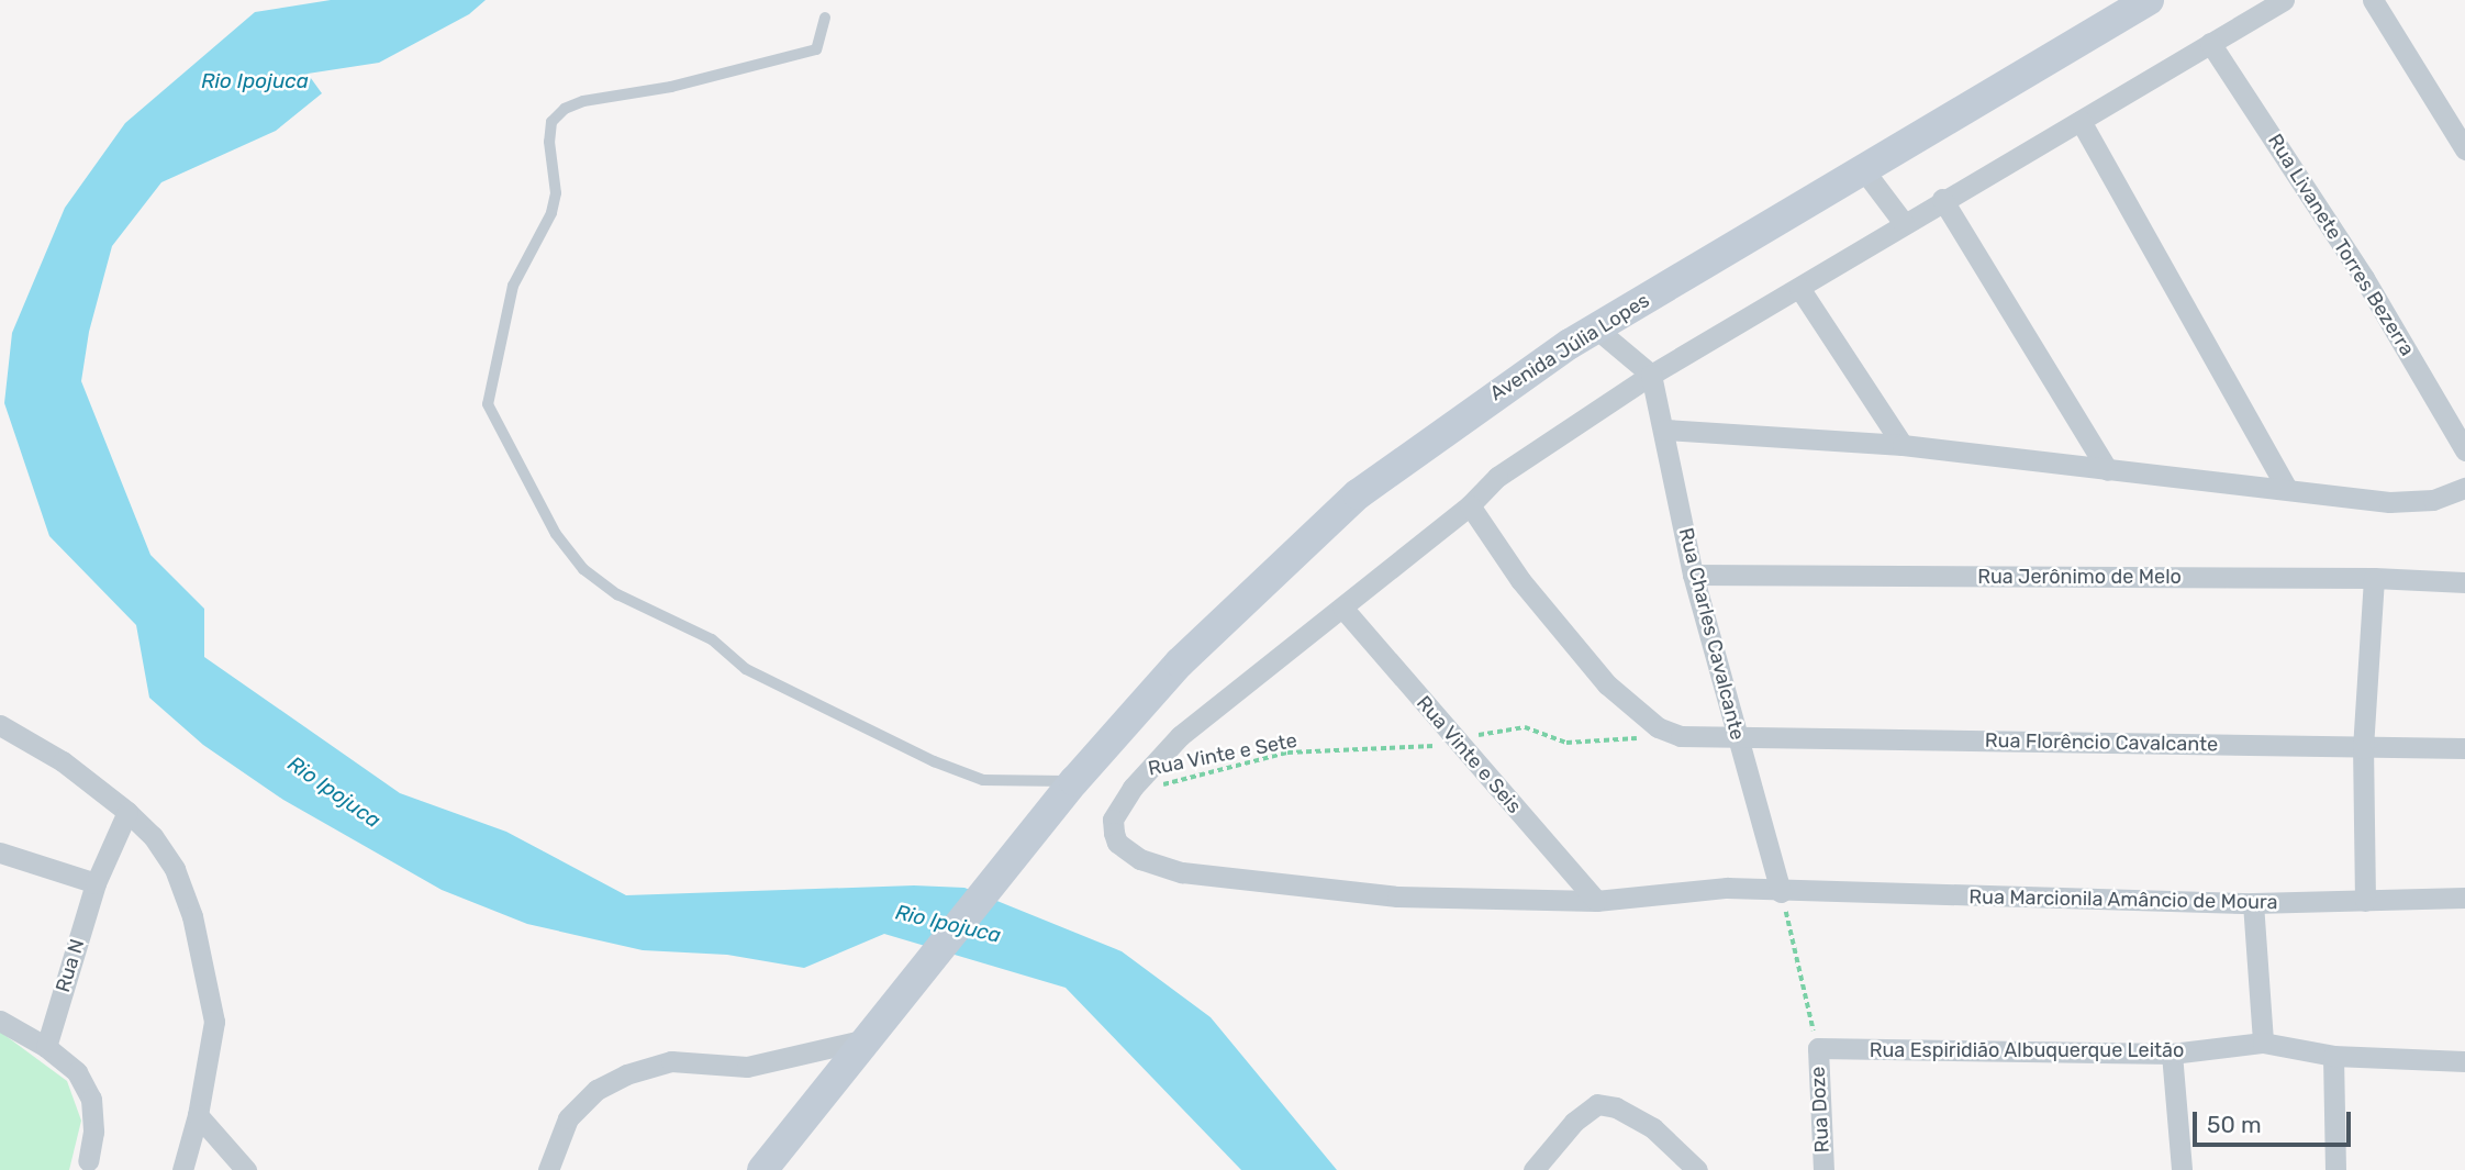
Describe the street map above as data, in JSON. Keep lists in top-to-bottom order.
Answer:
{
  "streets": {
    "main road": ["Avenida Júlia Lopes"],
    "street": [
      "Rua Livanete Torres Bezerra",
      "Rua Jerônimo de Melo",
      "Rua Charles Cavalcante",
      "Rua Florêncio Cavalcante",
      "Rua Vinte e Seis",
      "Rua Marcionila Amâncio de Moura",
      "Rua N",
      "Rua Espiridião Albuquerque Leitão",
      "Rua Doze"
    ],
    "path": ["Rua Vinte e Sete"]
  },
  "crossings": [
    ["Rua Jerônimo de Melo", "Rua Charles Cavalcante"],
    ["Rua Charles Cavalcante", "Rua Florêncio Cavalcante"],
    ["Rua Charles Cavalcante", "Rua Marcionila Amâncio de Moura"],
    ["Rua Florêncio Cavalcante", "Rua Vinte e Sete"],
    ["Rua Vinte e Sete", "Rua Vinte e Seis"],
    ["Rua Vinte e Sete", "Rua Marcionila Amâncio de Moura"],
    ["Rua Vinte e Seis", "Rua Marcionila Amâncio de Moura"],
    ["Rua Espiridião Albuquerque Leitão", "Rua Doze"]
  ],
  "water": ["Rio Ipojuca"],
  "scale_bar": "50 m"
}
